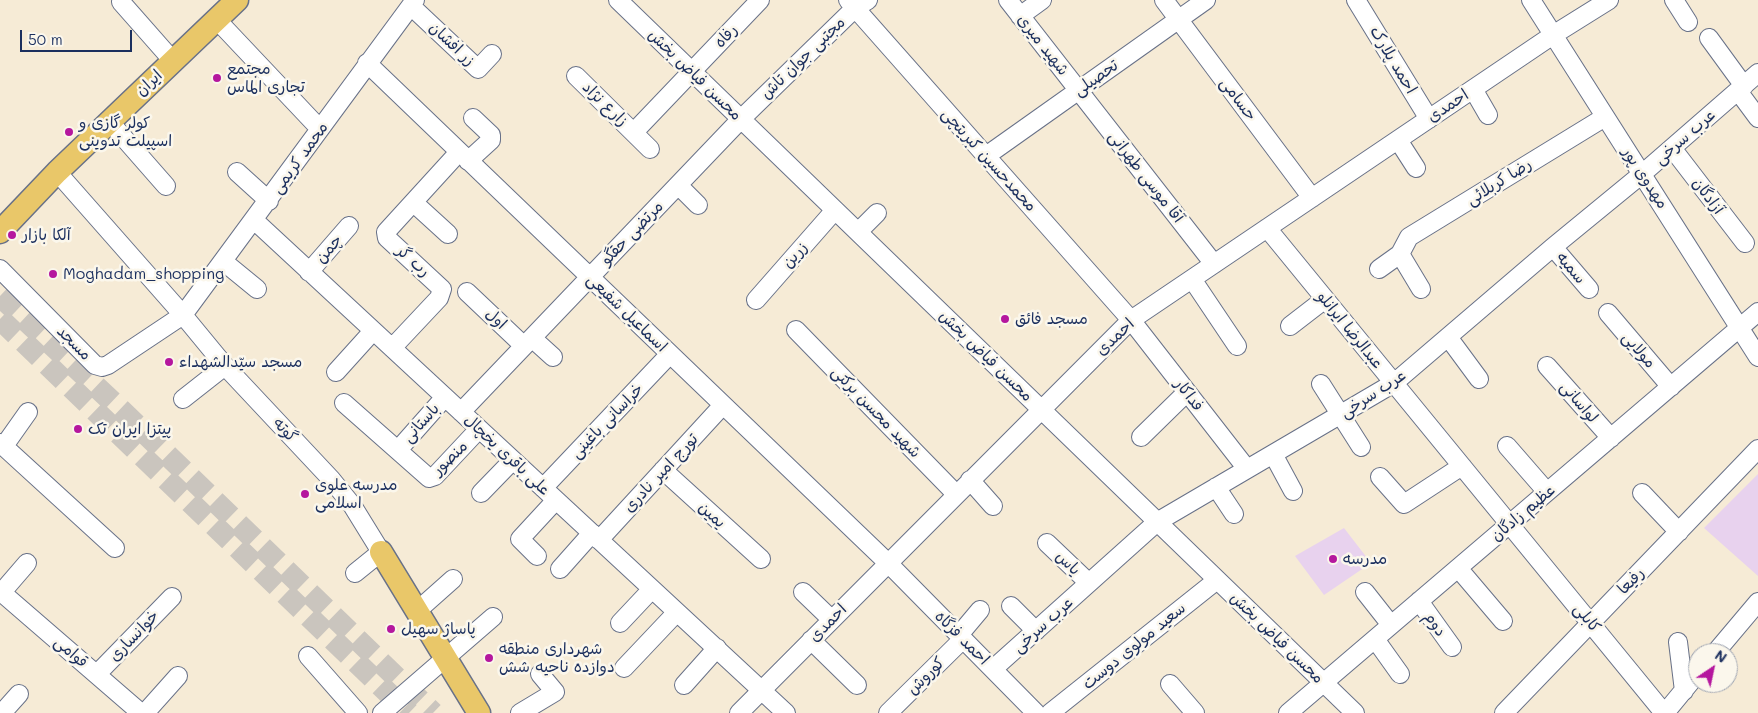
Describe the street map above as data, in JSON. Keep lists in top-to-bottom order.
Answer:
{
  "streets": {
    "main road": ["ایران", "گوته"],
    "street": [
      "رفاه",
      "زر افشان",
      "شهید میری",
      "مجتبی جوان تاش",
      "احمد پلارک",
      "محسن فیاض بخش",
      "تحصیلی",
      "حسامی",
      "زارع نژاد",
      "احمدی",
      "عرب سرخی",
      "محمد کریمی",
      "محمدحسین کبریتچی",
      "آقا موسی طهرانی",
      "مهدوی پور",
      "رضا کربلائی",
      "آزادگان",
      "مرتضی حقگو",
      "چمن",
      "زرین",
      "رب گر",
      "سمیه",
      "اسماعیل شفیعی",
      "اول",
      "عبدالرضا ایرانلو",
      "مسجد",
      "مولایی",
      "فداکار",
      "لواسانی",
      "شهید محسن برکتی",
      "خراسانی باغینی",
      "باستانی",
      "علی باقری یخچال",
      "منصور",
      "تورج امیر نادری",
      "عظیم زادگان",
      "یمین",
      "یاس",
      "رفیعا",
      "کابلی",
      "دوم",
      "خوانساری",
      "احمد فزگاه",
      "سعید مولوی دوست",
      "قوامی",
      "کوروش"
    ]
  },
  "crossings": [
    ["رفاه", "محسن فیاض بخش"],
    ["رفاه", "زارع نژاد"],
    ["زر افشان", "محمد کریمی"],
    ["شهید میری", "تحصیلی"],
    ["شهید میری", "آقا موسی طهرانی"],
    ["مجتبی جوان تاش", "محسن فیاض بخش"],
    ["مجتبی جوان تاش", "محمدحسین کبریتچی"],
    ["مجتبی جوان تاش", "مرتضی حقگو"],
    ["احمد پلارک", "احمدی"],
    ["محسن فیاض بخش", "زارع نژاد"],
    ["محسن فیاض بخش", "احمدی"],
    ["محسن فیاض بخش", "عرب سرخی"],
    ["محسن فیاض بخش", "مرتضی حقگو"],
    ["محسن فیاض بخش", "زرین"],
    ["محسن فیاض بخش", "عظیم زادگان"],
    ["محسن فیاض بخش", "سعید مولوی دوست"],
    ["تحصیلی", "حسامی"],
    ["تحصیلی", "محمدحسین کبریتچی"],
    ["تحصیلی", "آقا موسی طهرانی"],
    ["ایران", "گوته"],
    ["حسامی", "احمدی"],
    ["احمدی", "محمدحسین کبریتچی"],
    ["احمدی", "آقا موسی طهرانی"],
    ["احمدی", "مهدوی پور"],
    ["احمدی", "اسماعیل شفیعی"],
    ["احمدی", "عبدالرضا ایرانلو"],
    ["احمدی", "فداکار"],
    ["احمدی", "شهید محسن برکتی"],
    ["احمدی", "علی باقری یخچال"],
    ["احمدی", "احمد فزگاه"],
    ["عرب سرخی", "مهدوی پور"],
    ["عرب سرخی", "آزادگان"],
    ["عرب سرخی", "سمیه"],
    ["عرب سرخی", "عبدالرضا ایرانلو"],
    ["عرب سرخی", "فداکار"],
    ["عرب سرخی", "یاس"],
    ["عرب سرخی", "احمد فزگاه"],
    ["محمد کریمی", "اسماعیل شفیعی"],
    ["محمد کریمی", "مسجد"],
    ["محمد کریمی", "گوته"],
    ["محمد کریمی", "علی باقری یخچال"],
    ["محمدحسین کبریتچی", "فداکار"],
    ["مهدوی پور", "رضا کربلائی"],
    ["مهدوی پور", "عظیم زادگان"],
    ["مرتضی حقگو", "اسماعیل شفیعی"],
    ["مرتضی حقگو", "اول"],
    ["مرتضی حقگو", "علی باقری یخچال"],
    ["چمن", "علی باقری یخچال"],
    ["رب گر", "اسماعیل شفیعی"],
    ["رب گر", "علی باقری یخچال"],
    ["اسماعیل شفیعی", "خراسانی باغینی"],
    ["اسماعیل شفیعی", "تورج امیر نادری"],
    ["اسماعیل شفیعی", "احمد فزگاه"],
    ["عبدالرضا ایرانلو", "عظیم زادگان"],
    ["عبدالرضا ایرانلو", "کابلی"],
    ["مسجد", "گوته"],
    ["مولایی", "عظیم زادگان"],
    ["لواسانی", "عظیم زادگان"],
    ["خراسانی باغینی", "علی باقری یخچال"],
    ["باستانی", "علی باقری یخچال"],
    ["باستانی", "منصور"],
    ["علی باقری یخچال", "منصور"],
    ["علی باقری یخچال", "تورج امیر نادری"],
    ["تورج امیر نادری", "یمین"],
    ["عظیم زادگان", "کابلی"],
    ["عظیم زادگان", "دوم"],
    ["رفیعا", "کابلی"],
    ["خوانساری", "قوامی"],
    ["احمد فزگاه", "کوروش"]
  ],
  "places": [
    "مجتمع تجاری الماس",
    "کولر گازی و اسپیلت تدوینی",
    "آلکا بازار",
    "Moghadam_shopping",
    "مسجد فائق",
    "مسجد سیّدالشهداء",
    "پیتزا ایران تک",
    "مدرسه علوی اسلامی",
    "مدرسه",
    "پاساژ سهیل",
    "شهرداری منطقه دوازده ناحیه شش"
  ],
  "scale_bar": "50 m",
  "north": "top right"
}
